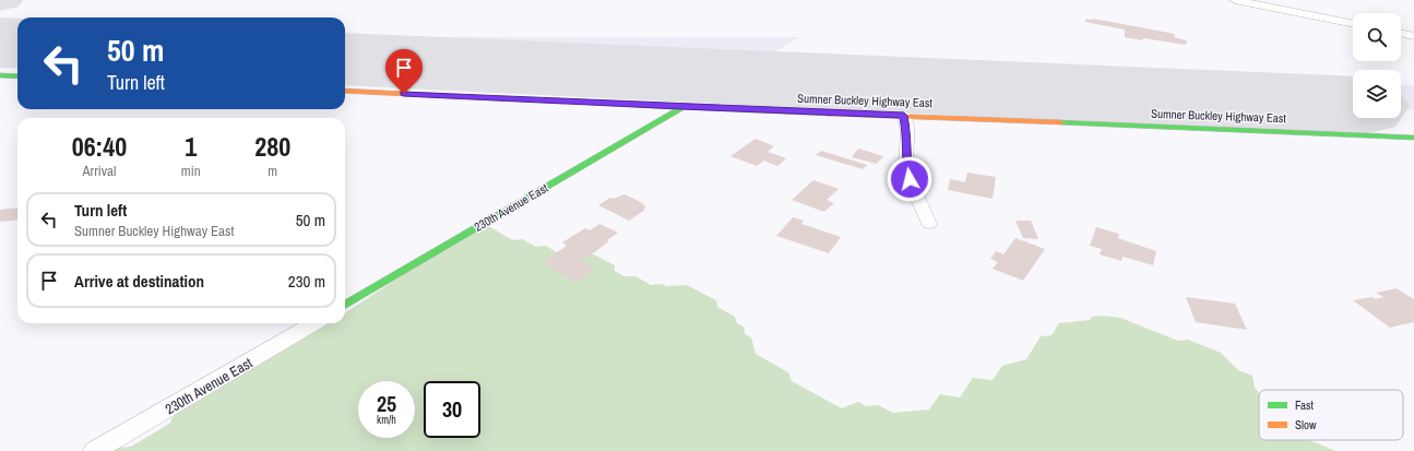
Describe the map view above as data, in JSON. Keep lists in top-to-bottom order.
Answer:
{
  "streets": {
    "street": ["Sumner Buckley Highway East", "230th Avenue East"]
  },
  "crossings": [
    ["Sumner Buckley Highway East", "230th Avenue East"]
  ],
  "legend": ["Fast", "Slow"],
  "page": {
    "turn": ["50 m", "Turn left"],
    "eta": [
      "06:40",
      "Arrival",
      "1",
      "min",
      "280",
      "m"
    ],
    "list": [
      {
        "name": "Turn left",
        "note": "Sumner Buckley Highway East",
        "value": "50 m"
      },
      {
        "name": "Arrive at destination",
        "value": "230 m"
      }
    ],
    "speed": "25 km/h",
    "limit": "30"
  }
}
